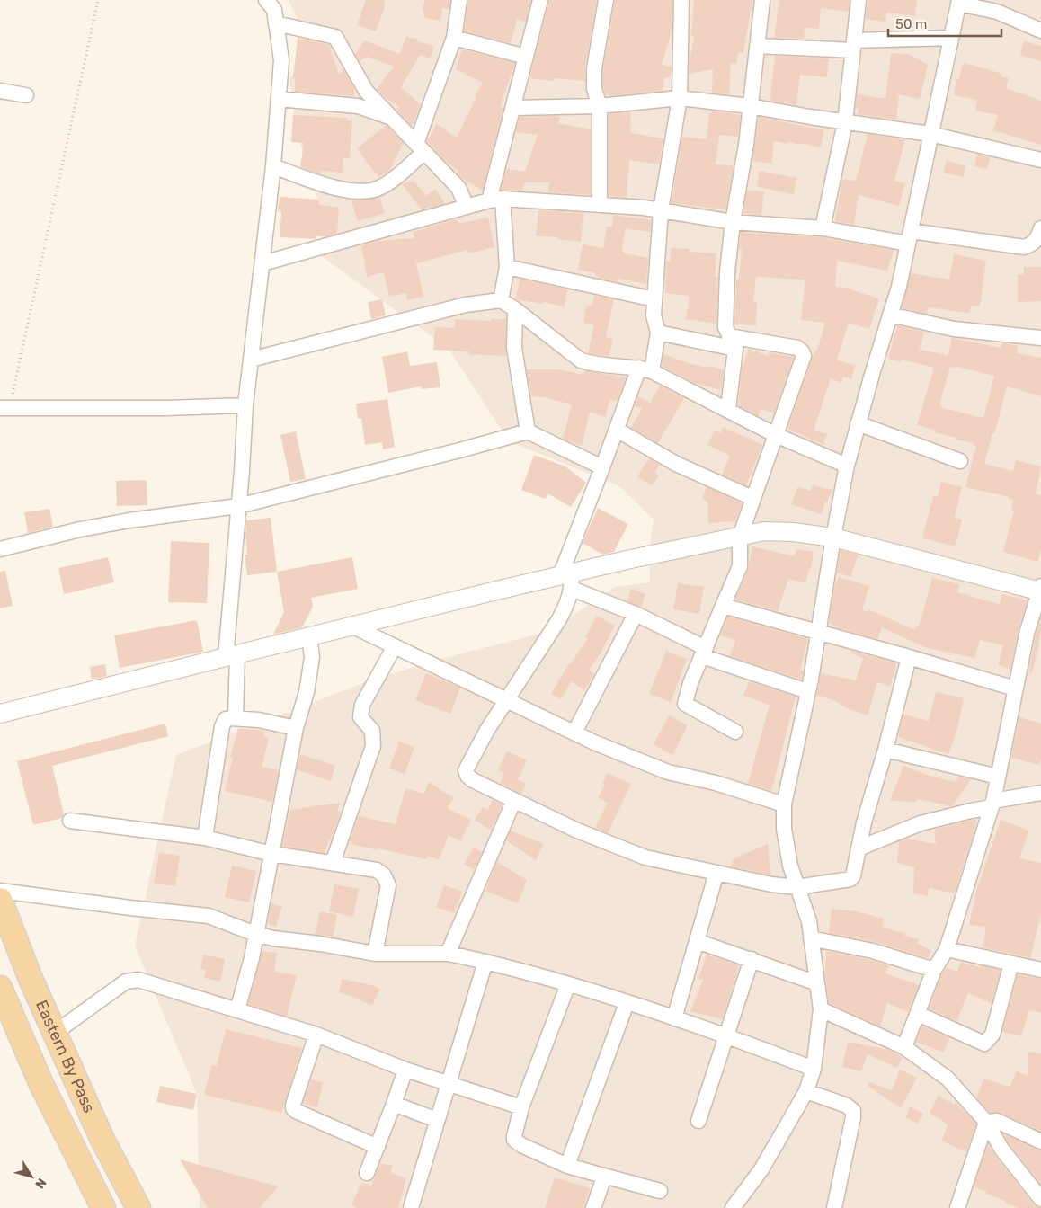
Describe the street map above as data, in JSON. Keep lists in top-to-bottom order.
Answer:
{
  "streets": {
    "main road": ["Eastern By Pass"]
  },
  "scale_bar": "50 m",
  "north": "bottom right"
}
